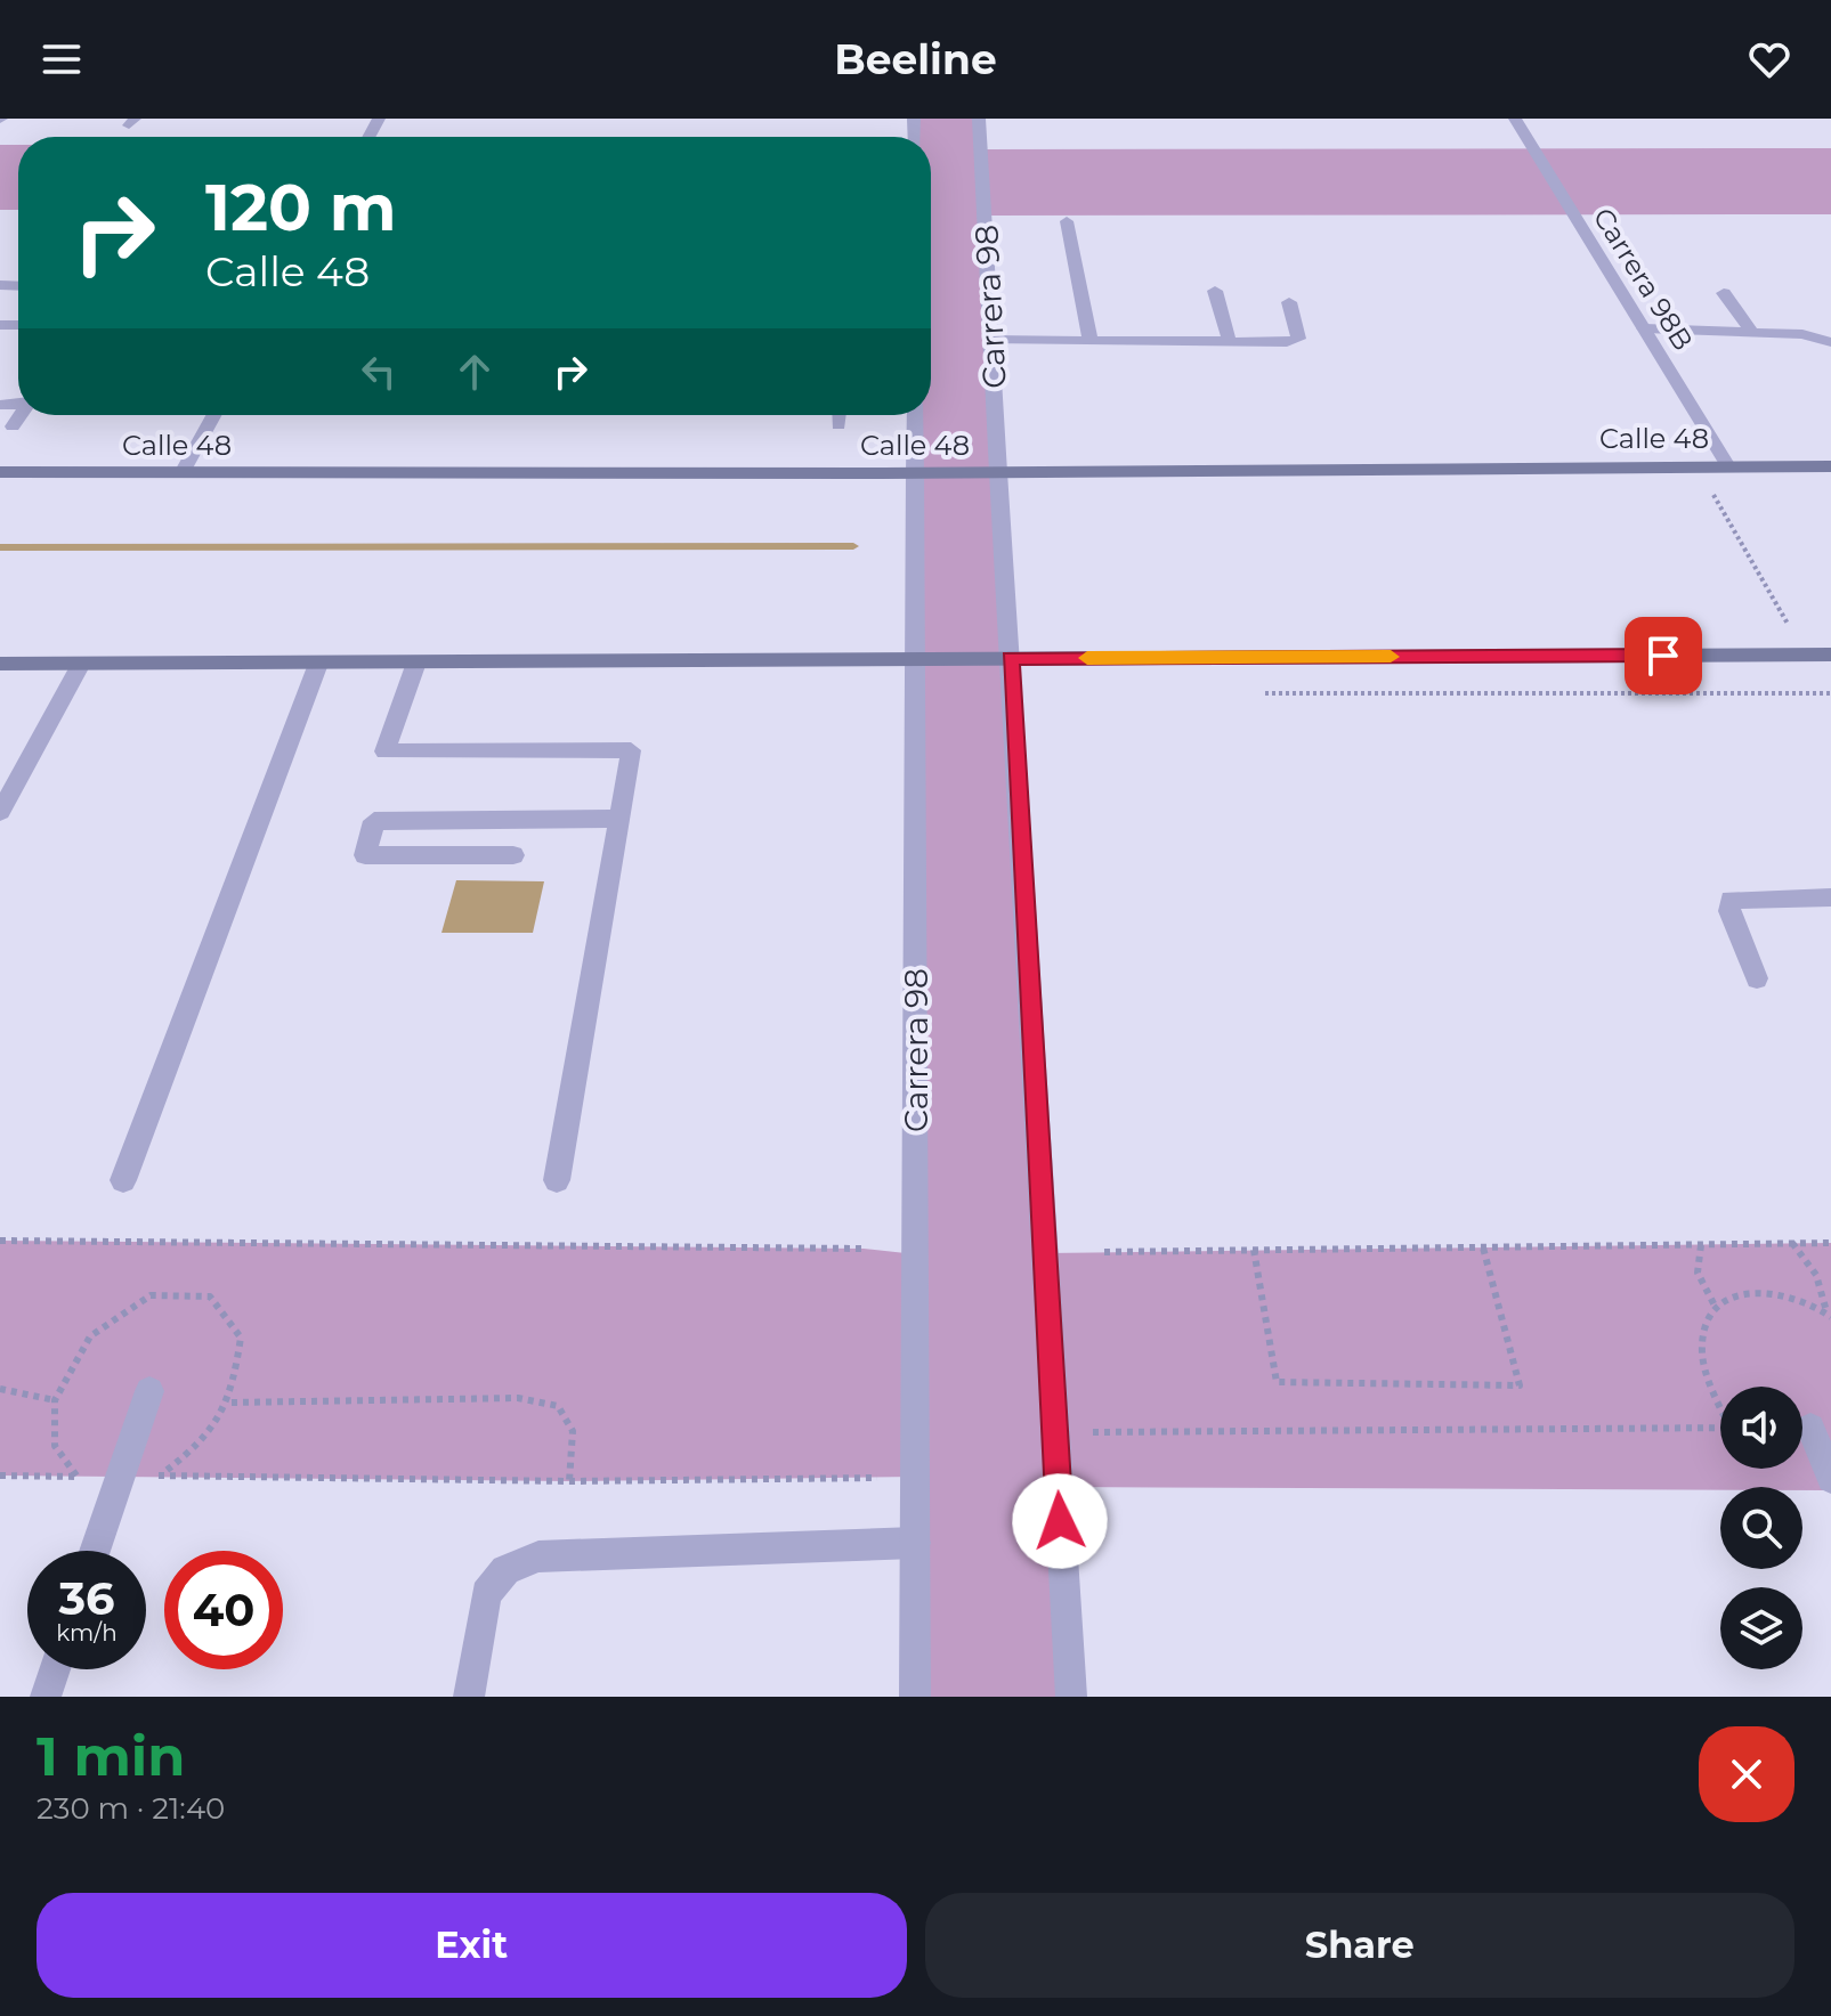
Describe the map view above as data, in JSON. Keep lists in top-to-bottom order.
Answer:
{
  "streets": {
    "main road": ["Calle 48"],
    "street": ["Carrera 98B", "Carrera 98"]
  },
  "crossings": [
    ["Carrera 98B", "Calle 48"],
    ["Carrera 98", "Calle 48"]
  ],
  "page": {
    "header": "Beeline",
    "turn": ["120 m", "Calle 48"],
    "speed": "36 km/h",
    "limit": "40",
    "heading": ["1 min", "230 m · 21:40"],
    "buttons": ["Exit", "Share"]
  }
}
